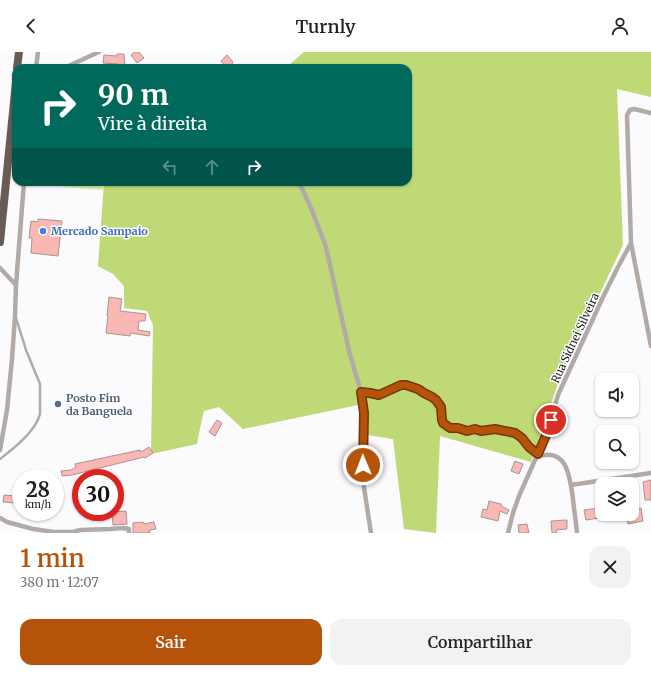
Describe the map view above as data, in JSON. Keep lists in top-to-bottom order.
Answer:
{
  "streets": {
    "street": ["Rua Sidnei Silveira"]
  },
  "places": ["Mercado Sampaio", "Posto Fim da Banguela"],
  "page": {
    "header": "Turnly",
    "turn": ["90 m", "Vire à direita"],
    "speed": "28 km/h",
    "limit": "30",
    "heading": ["1 min", "380 m · 12:07"],
    "buttons": ["Sair", "Compartilhar"]
  }
}
